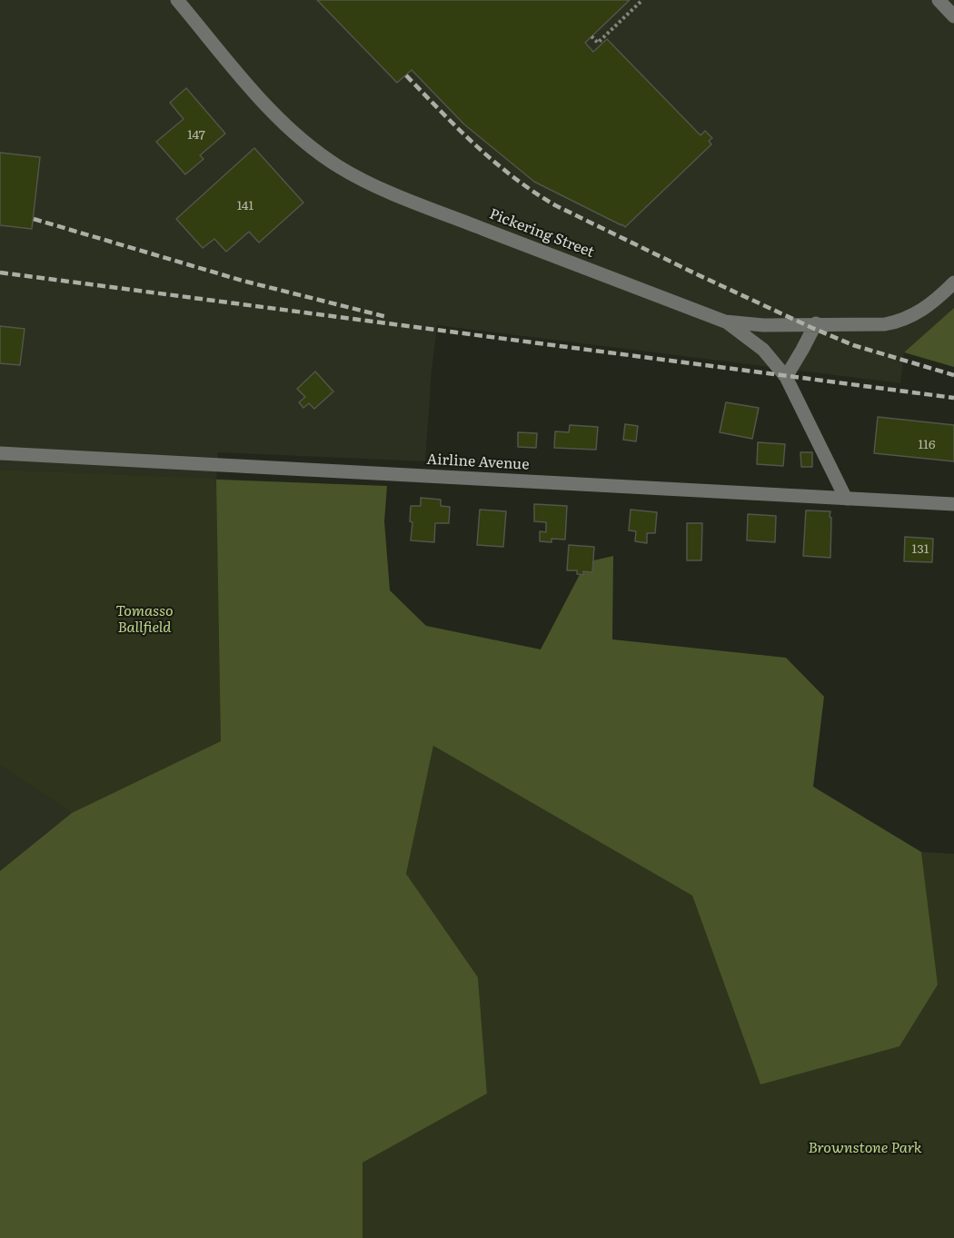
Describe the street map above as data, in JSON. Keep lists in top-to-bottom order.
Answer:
{
  "streets": {
    "street": ["Pickering Street", "Airline Avenue"]
  },
  "parks": ["Tomasso Ballfield", "Brownstone Park"],
  "house_numbers": [
    "147",
    "141",
    "116",
    "131"
  ]
}
